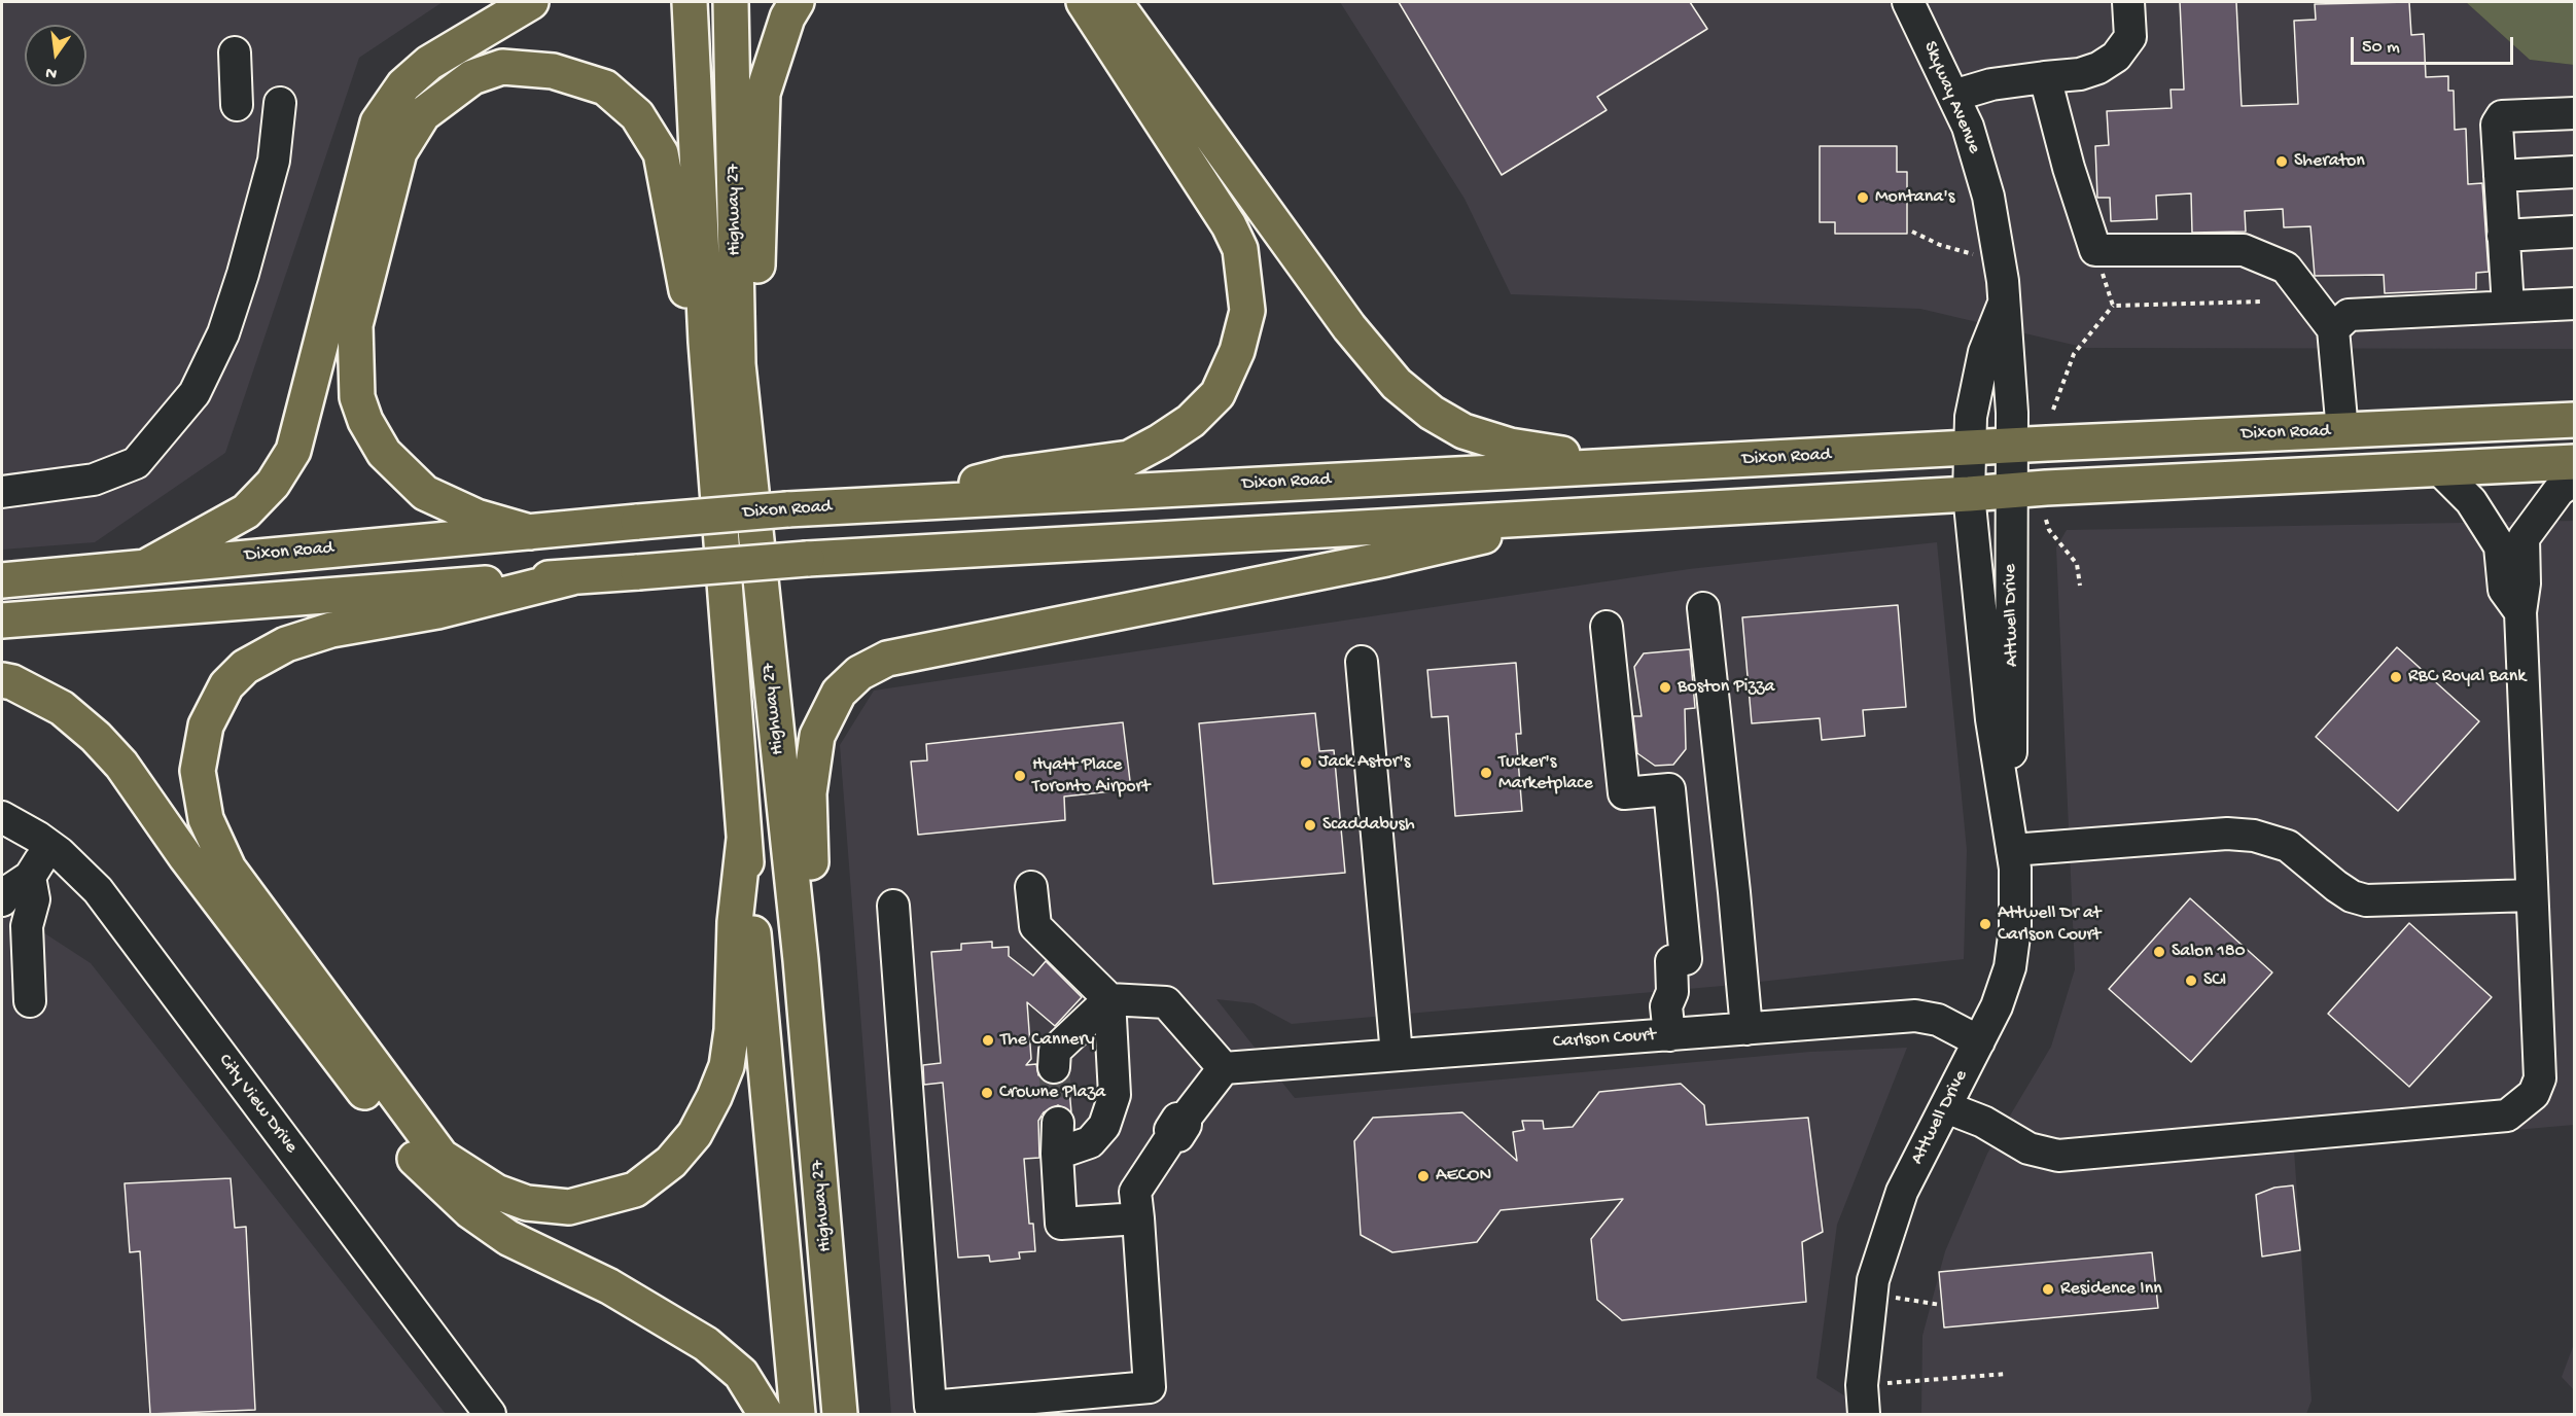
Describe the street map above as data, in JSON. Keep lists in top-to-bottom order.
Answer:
{
  "streets": {
    "main road": ["Highway 27", "Dixon Road"],
    "street": [
      "Skyway Avenue",
      "Attwell Drive",
      "Carlson Court",
      "City View Drive"
    ]
  },
  "crossings": [
    ["Skyway Avenue", "Dixon Road"],
    ["Skyway Avenue", "Attwell Drive"],
    ["Dixon Road", "Attwell Drive"],
    ["Attwell Drive", "Carlson Court"]
  ],
  "places": [
    "Sheraton",
    "Montana's",
    "RBC Royal Bank",
    "Boston Pizza",
    "Jack Astor's",
    "Tucker's Marketplace",
    "Hyatt Place Toronto Airport",
    "Scaddabush",
    "Attwell Dr at Carlson Court",
    "Salon 180",
    "SCI",
    "The Cannery",
    "Crowne Plaza",
    "AECON",
    "Residence Inn"
  ],
  "scale_bar": "50 m",
  "north": "bottom"
}
